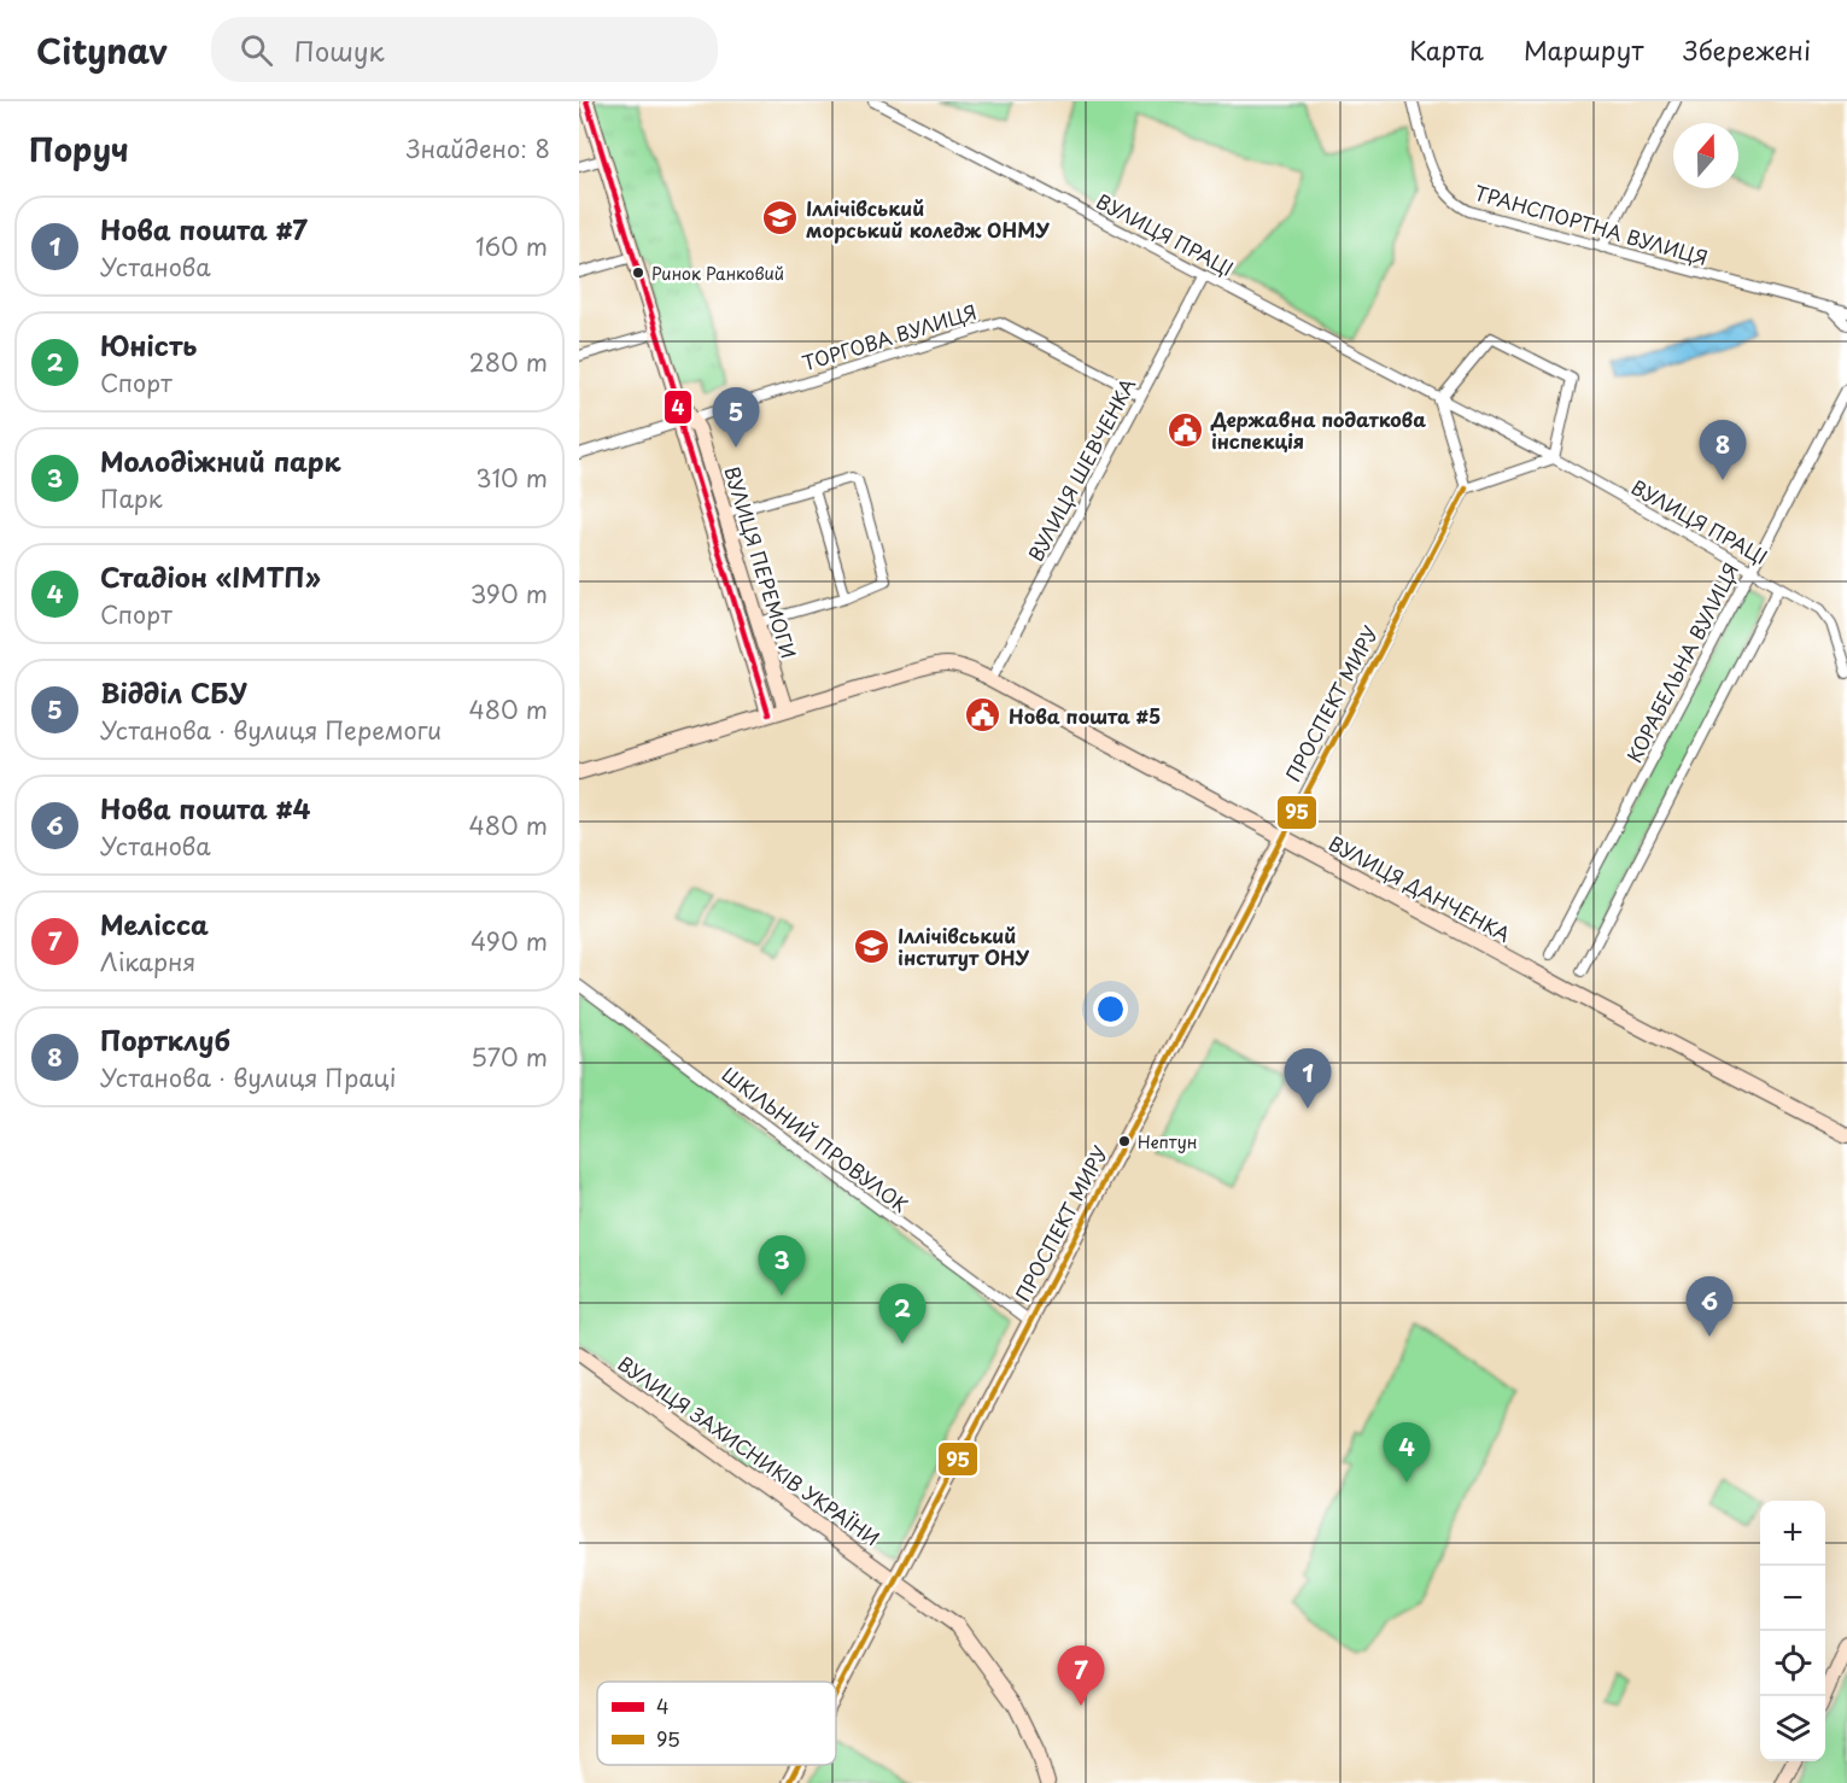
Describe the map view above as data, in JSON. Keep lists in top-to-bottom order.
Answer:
{
  "streets": {
    "main road": [
      "ВУЛИЦЯ ПЕРЕМОГИ",
      "ПРОСПЕКТ МИРУ",
      "ВУЛИЦЯ ДАНЧЕНКА",
      "ВУЛИЦЯ ЗАХИСНИКІВ УКРАЇНИ"
    ],
    "street": [
      "ТРАНСПОРТНА ВУЛИЦЯ",
      "ВУЛИЦЯ ПРАЦІ",
      "ТОРГОВА ВУЛИЦЯ",
      "ВУЛИЦЯ ШЕВЧЕНКА",
      "КОРАБЕЛЬНА ВУЛИЦЯ",
      "ШКІЛЬНИЙ ПРОВУЛОК"
    ]
  },
  "crossings": [
    ["ВУЛИЦЯ ПРАЦІ", "ВУЛИЦЯ ШЕВЧЕНКА"],
    ["ВУЛИЦЯ ПРАЦІ", "КОРАБЕЛЬНА ВУЛИЦЯ"],
    ["ТОРГОВА ВУЛИЦЯ", "ВУЛИЦЯ ШЕВЧЕНКА"],
    ["ТОРГОВА ВУЛИЦЯ", "ВУЛИЦЯ ПЕРЕМОГИ"],
    ["ВУЛИЦЯ ШЕВЧЕНКА", "ВУЛИЦЯ ДАНЧЕНКА"],
    ["ВУЛИЦЯ ПЕРЕМОГИ", "ВУЛИЦЯ ДАНЧЕНКА"],
    ["ПРОСПЕКТ МИРУ", "ВУЛИЦЯ ДАНЧЕНКА"],
    ["ПРОСПЕКТ МИРУ", "ШКІЛЬНИЙ ПРОВУЛОК"],
    ["ПРОСПЕКТ МИРУ", "ВУЛИЦЯ ЗАХИСНИКІВ УКРАЇНИ"]
  ],
  "places": {
    "school or university": ["Іллічівський морський коледж ОНМУ", "Іллічівський інститут ОНУ"],
    "other": ["Ринок Ранковий", "Нептун"],
    "public building": ["Державна податкова інспекція", "Нова пошта #5"]
  },
  "lines": ["transit line 4", "transit line 95"],
  "legend": ["4", "95"],
  "north": "top",
  "page": {
    "header": "Citynav",
    "search": "Пошук",
    "nav": ["Карта", "Маршрут", "Збережені"],
    "heading": ["Поруч", "Знайдено: 8"],
    "list": [
      {
        "mark": "1",
        "name": "Нова пошта #7",
        "note": "Установа",
        "value": "160 m"
      },
      {
        "mark": "2",
        "name": "Юність",
        "note": "Спорт",
        "value": "280 m"
      },
      {
        "mark": "3",
        "name": "Молодіжний парк",
        "note": "Парк",
        "value": "310 m"
      },
      {
        "mark": "4",
        "name": "Стадіон «ІМТП»",
        "note": "Спорт",
        "value": "390 m"
      },
      {
        "mark": "5",
        "name": "Відділ СБУ",
        "note": "Установа · вулиця Перемоги",
        "value": "480 m"
      },
      {
        "mark": "6",
        "name": "Нова пошта #4",
        "note": "Установа",
        "value": "480 m"
      },
      {
        "mark": "7",
        "name": "Мелісса",
        "note": "Лікарня",
        "value": "490 m"
      },
      {
        "mark": "8",
        "name": "Портклуб",
        "note": "Установа · вулиця Праці",
        "value": "570 m"
      }
    ],
    "pins": [
      "5",
      "8",
      "1",
      "3",
      "6",
      "2",
      "4",
      "7"
    ],
    "map_buttons": ["+", "−"]
  }
}
